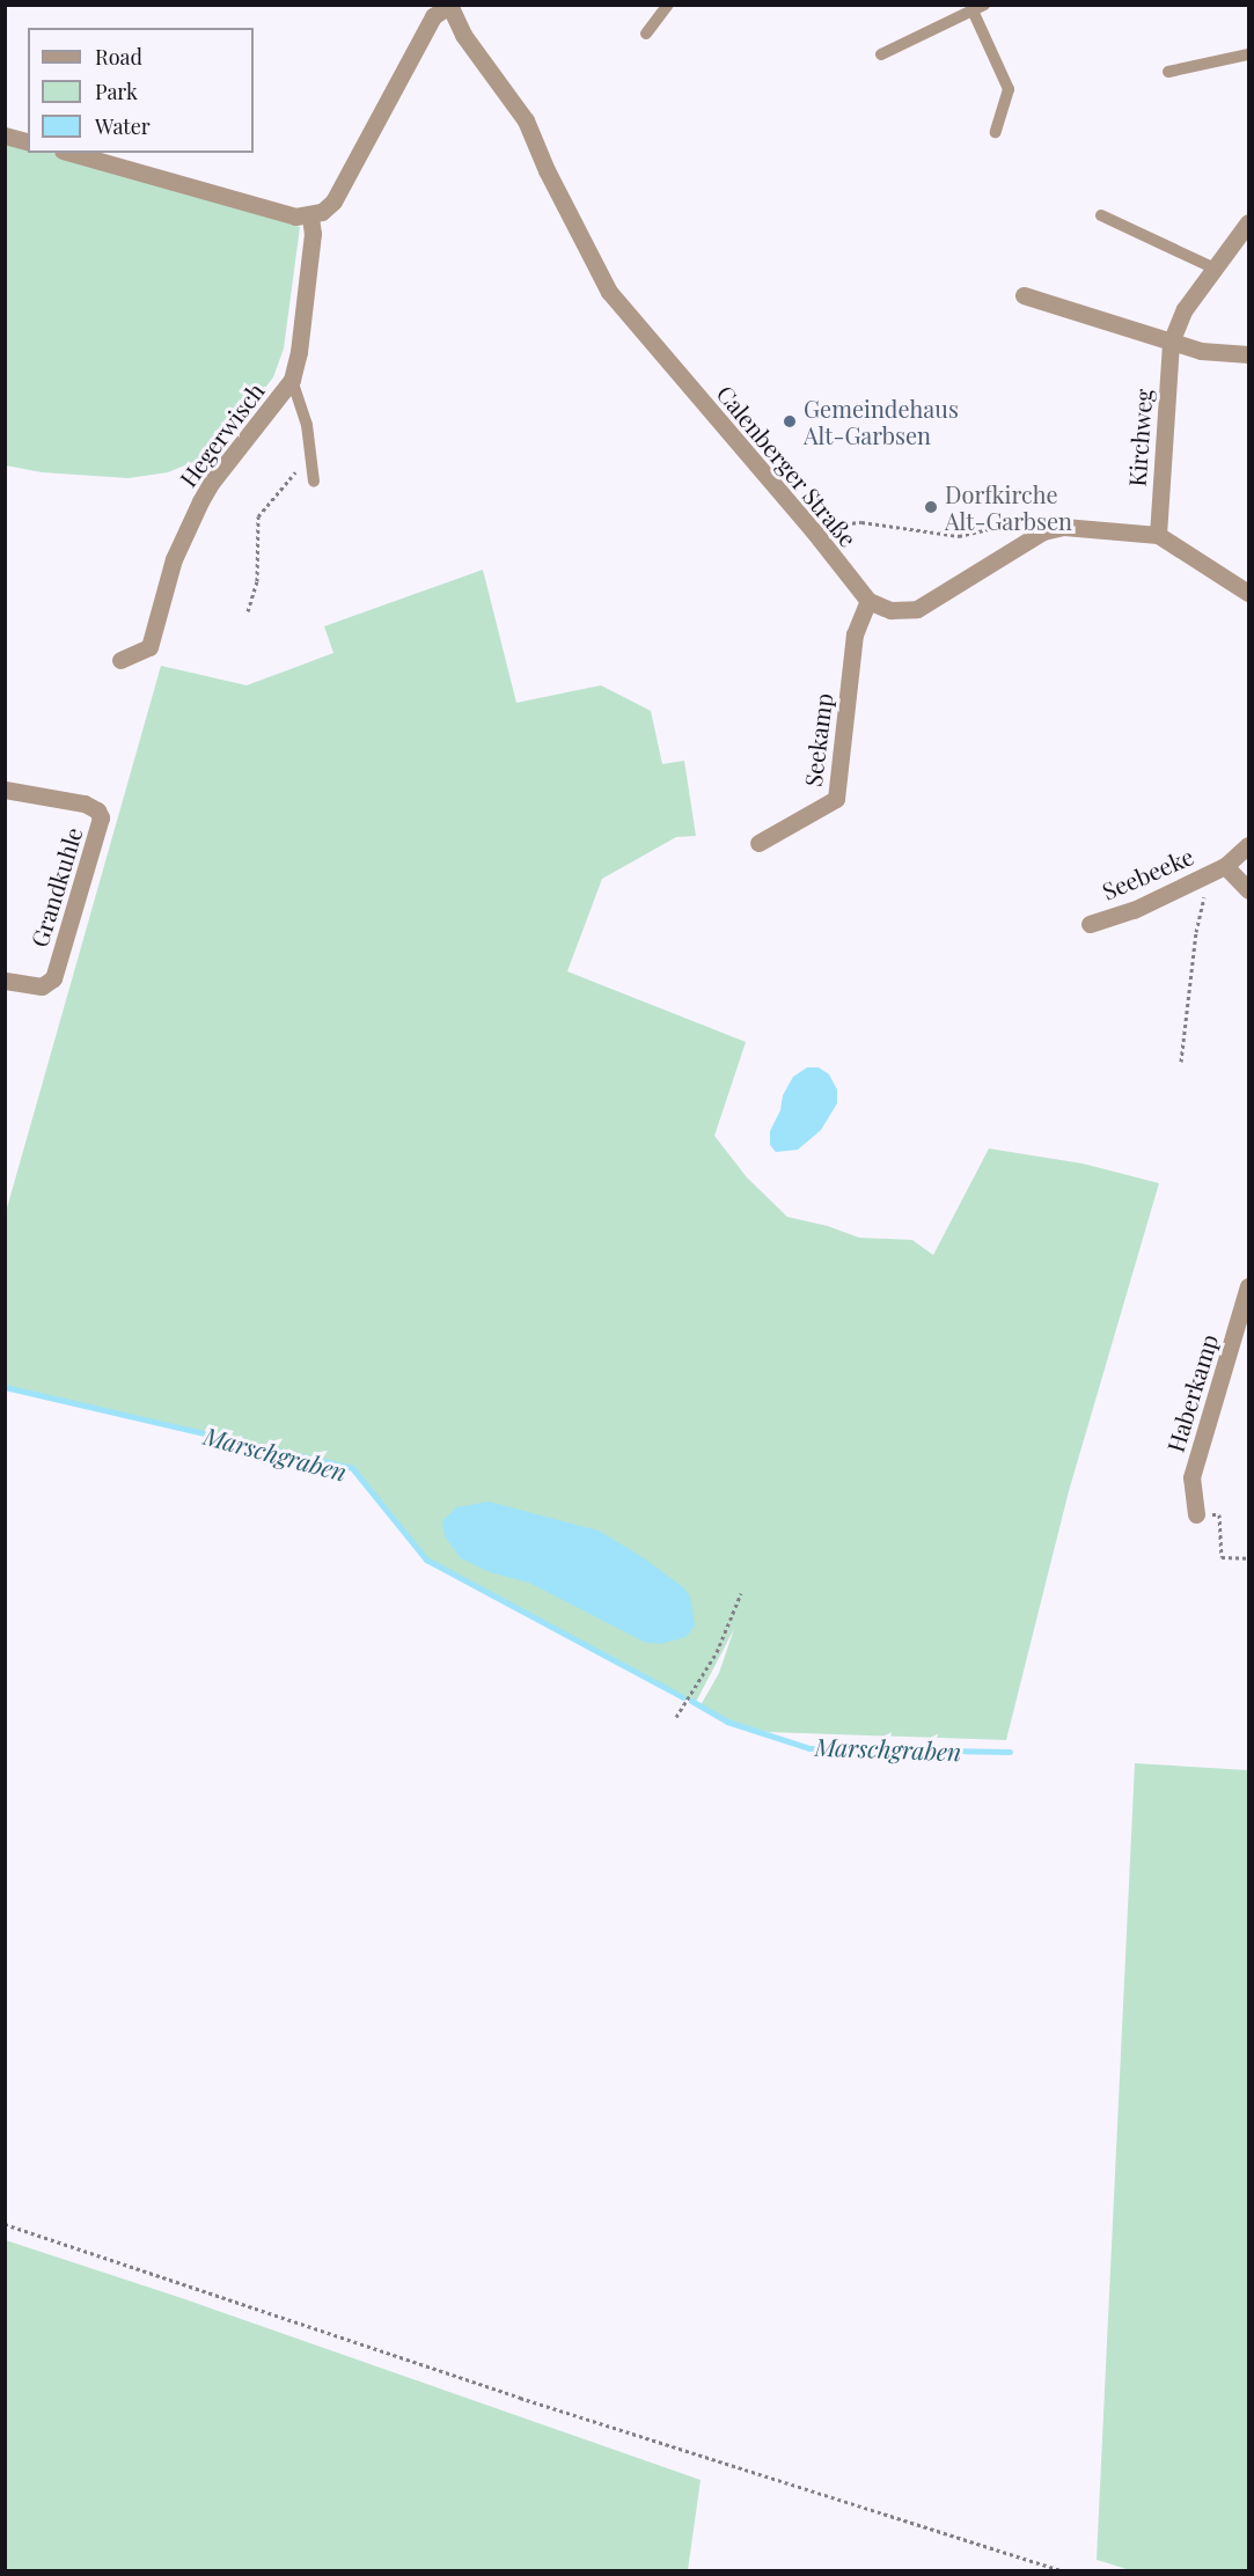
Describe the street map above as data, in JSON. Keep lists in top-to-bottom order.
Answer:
{
  "streets": {
    "street": [
      "Hegerwisch",
      "Kirchweg",
      "Calenberger Straße",
      "Seekamp",
      "Seebeeke",
      "Grandkuhle",
      "Haberkamp"
    ]
  },
  "crossings": [
    ["Calenberger Straße", "Seekamp"]
  ],
  "water": ["Marschgraben"],
  "places": ["Gemeindehaus Alt-Garbsen", "Dorfkirche Alt-Garbsen"],
  "legend": ["Road", "Park", "Water"]
}
